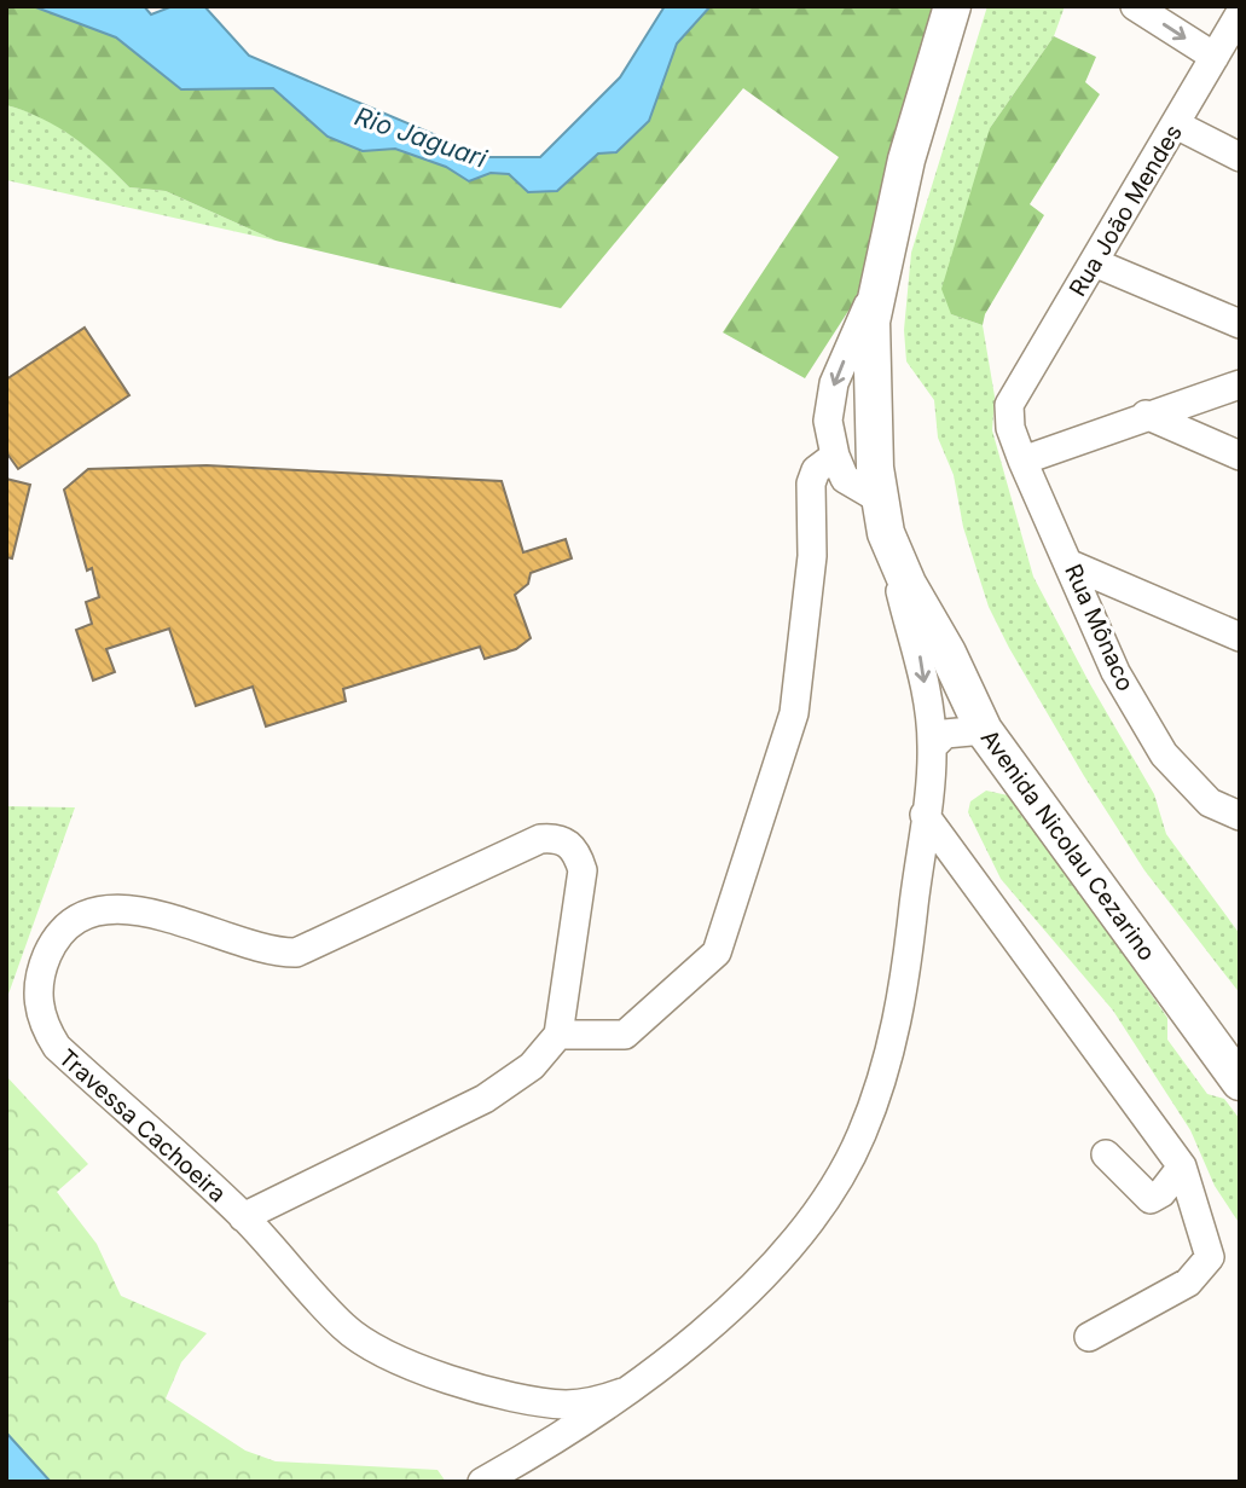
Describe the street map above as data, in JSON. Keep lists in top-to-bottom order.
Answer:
{
  "streets": {
    "main road": ["Avenida Nicolau Cezarino"],
    "street": ["Rua João Mendes", "Rua Mônaco", "Travessa Cachoeira"]
  },
  "crossings": [
    ["Rua João Mendes", "Rua Mônaco"]
  ],
  "water": ["Rio Jaguari"]
}
